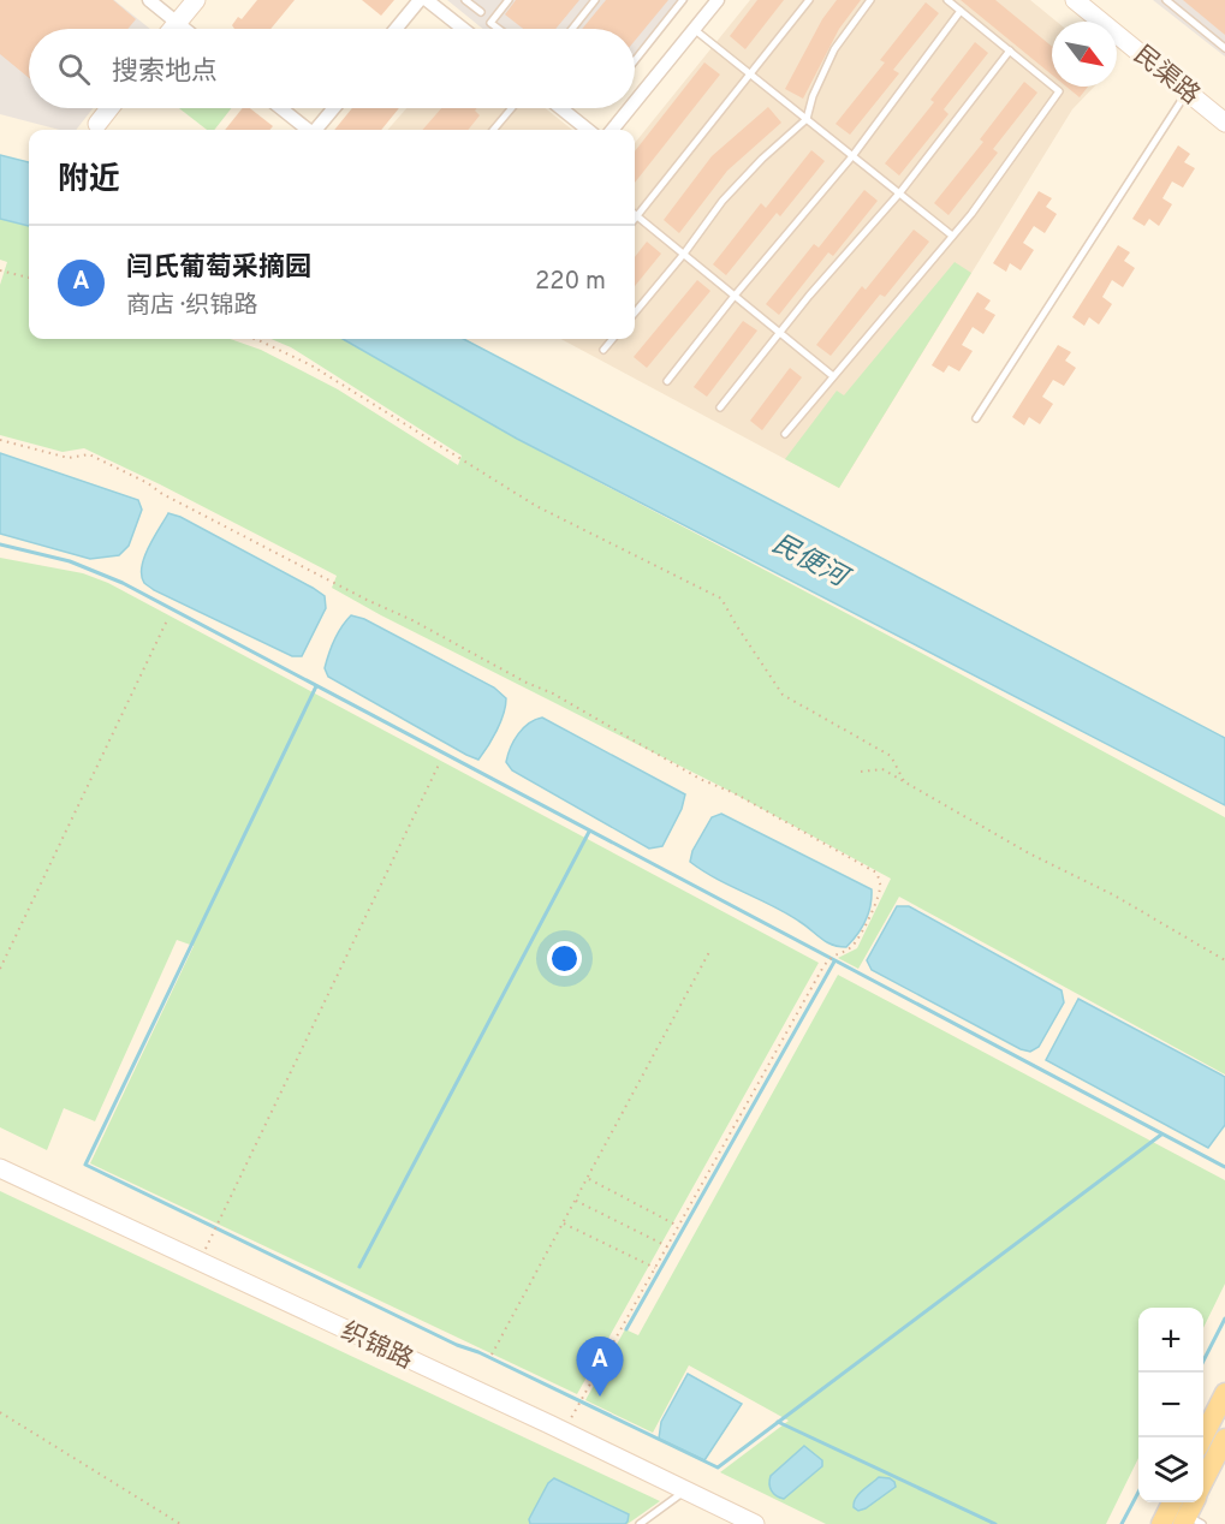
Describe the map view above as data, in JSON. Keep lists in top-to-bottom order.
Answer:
{
  "streets": {
    "street": ["民渠路", "织锦路"]
  },
  "water": ["民便河"],
  "north": "bottom right",
  "page": {
    "search": "搜索地点",
    "heading": "附近",
    "list": [
      {
        "mark": "A",
        "name": "闫氏葡萄采摘园",
        "note": "商店 · 织锦路",
        "value": "220 m"
      }
    ],
    "map_buttons": ["+", "−"],
    "pins": "A"
  }
}
